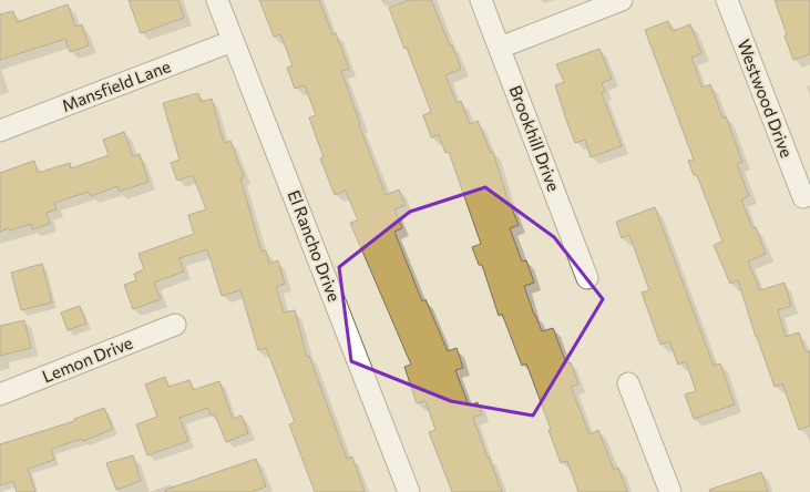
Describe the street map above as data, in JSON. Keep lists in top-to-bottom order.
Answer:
{
  "streets": {
    "street": [
      "Mansfield Lane",
      "Westwood Drive",
      "Brookhill Drive",
      "El Rancho Drive",
      "Lemon Drive"
    ]
  },
  "crossings": [
    ["Mansfield Lane", "El Rancho Drive"]
  ]
}
